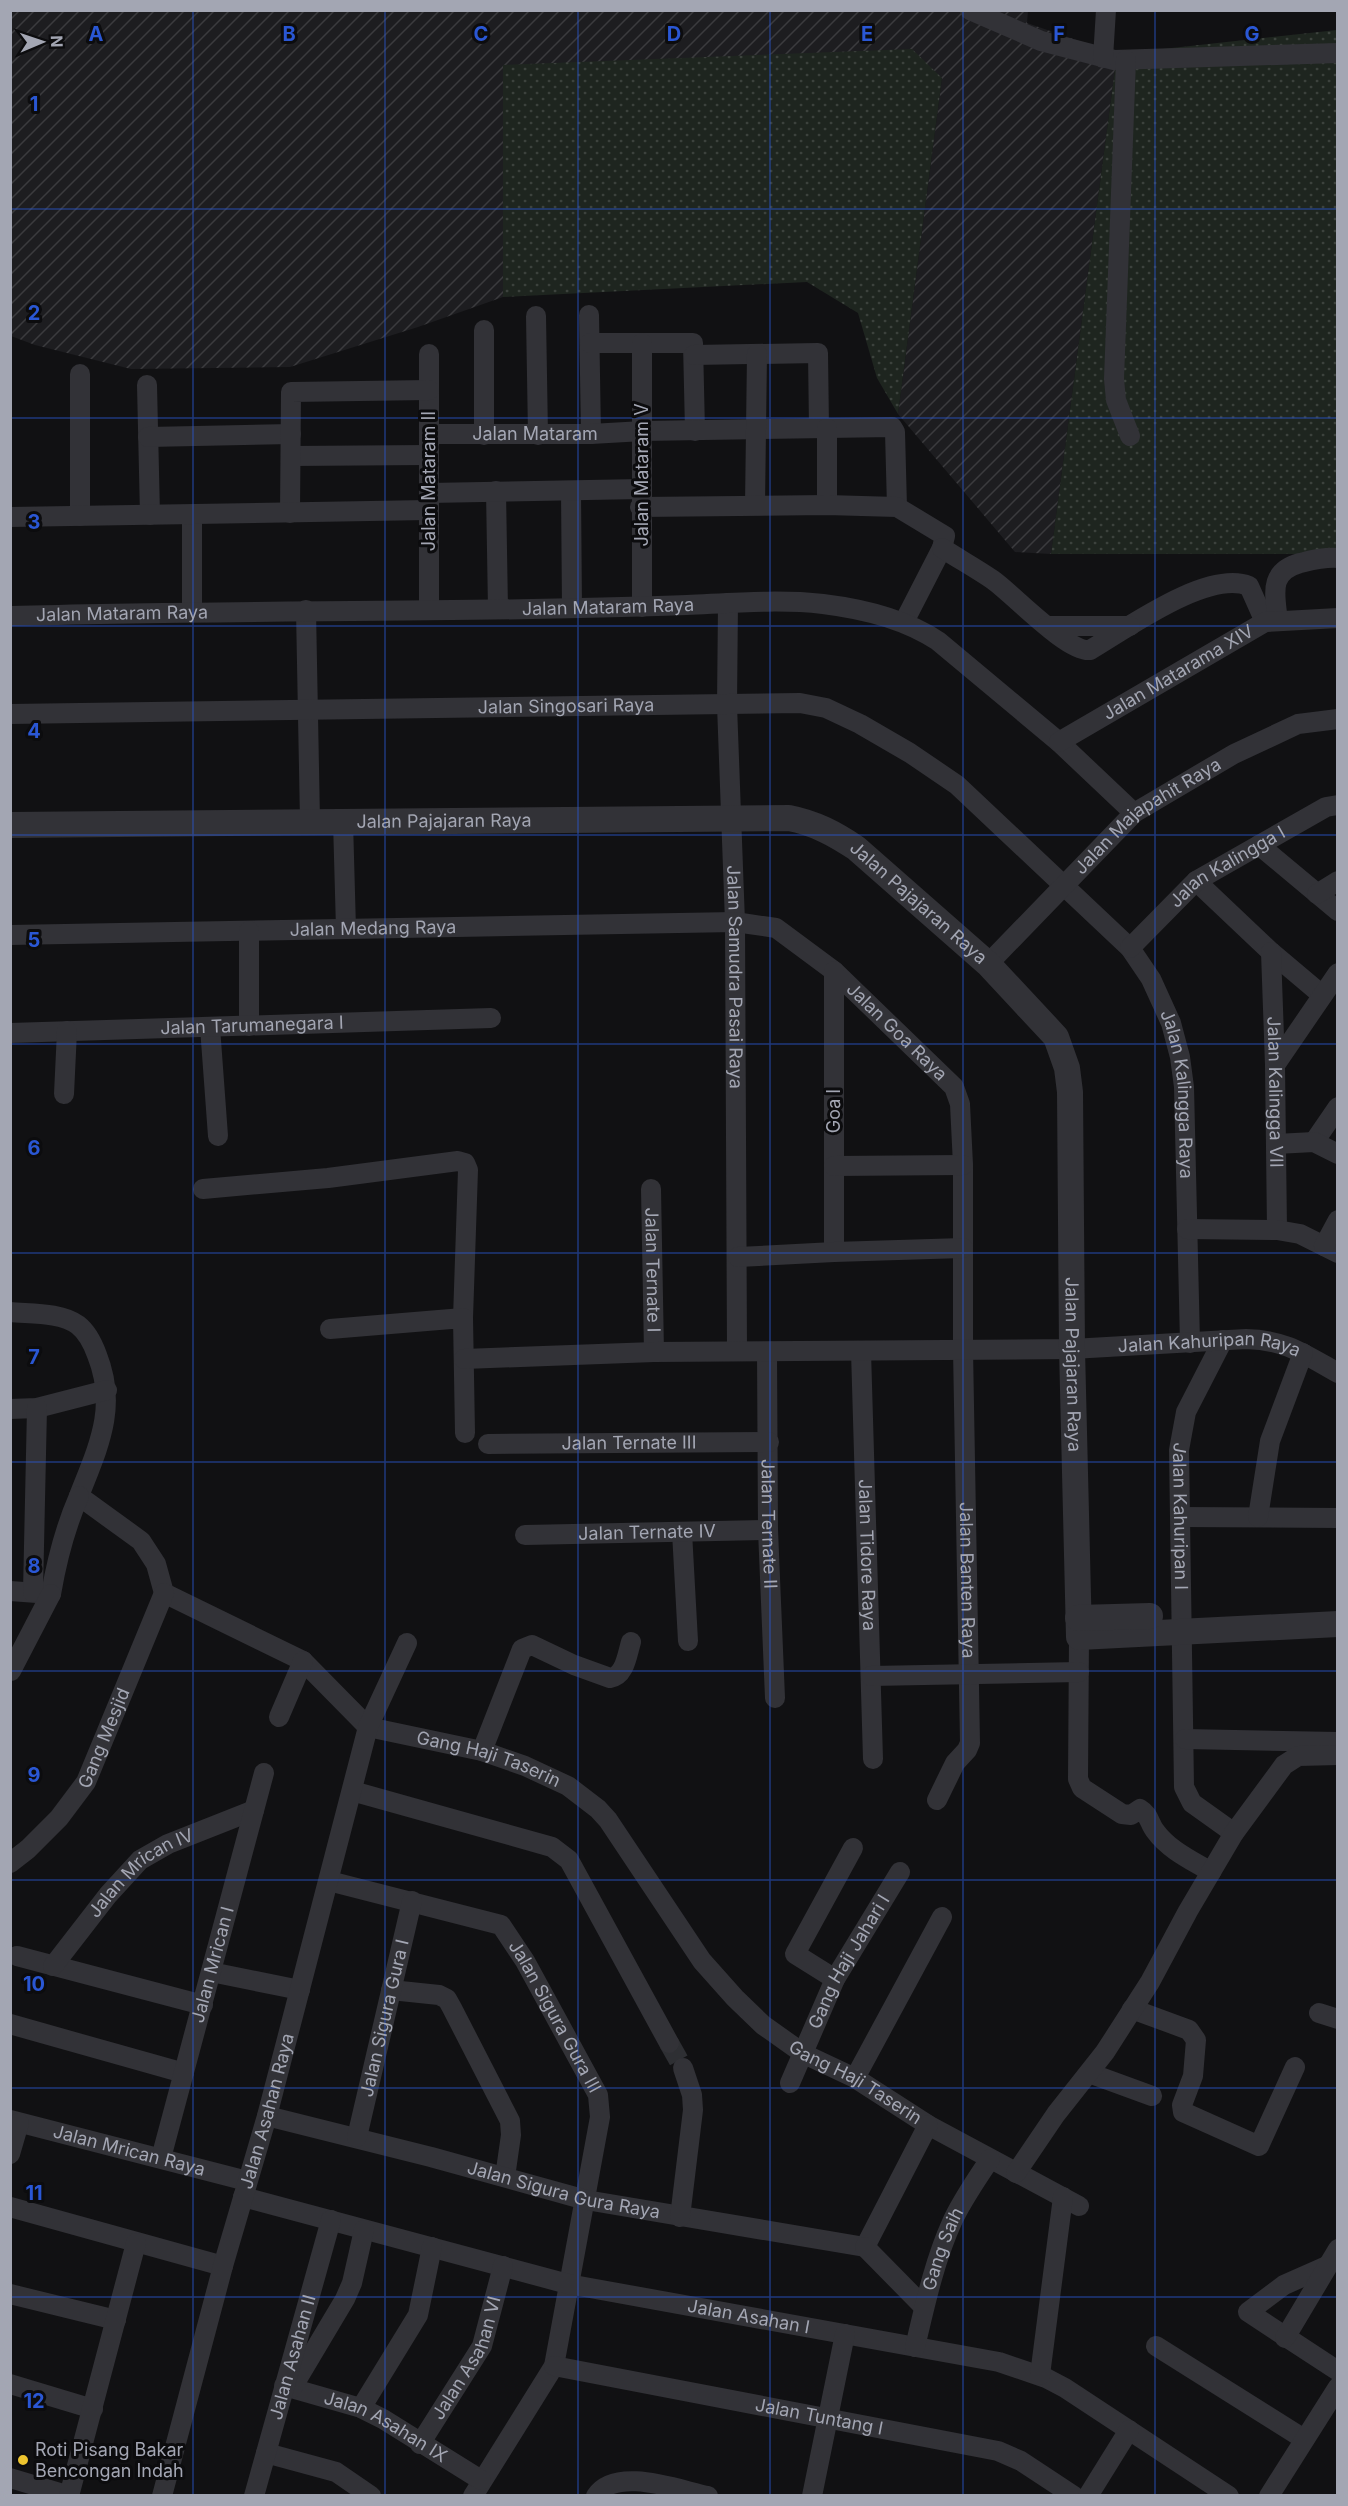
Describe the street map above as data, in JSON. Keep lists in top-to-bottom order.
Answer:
{
  "streets": {
    "street": [
      "Jalan Mataram",
      "Jalan Mataram V",
      "Jalan Mataram II",
      "Jalan Mataram Raya",
      "Jalan Matarama XIV",
      "Jalan Singosari Raya",
      "Jalan Majapahit Raya",
      "Jalan Pajajaran Raya",
      "Jalan Kalingga I",
      "Jalan Medang Raya",
      "Jalan Samudra Pasai Raya",
      "Jalan Tarumanegara I",
      "Jalan Goa Raya",
      "Jalan Kalingga VII",
      "Jalan Kalingga Raya",
      "Goa I",
      "Jalan Ternate I",
      "Jalan Kahuripan Raya",
      "Jalan Ternate III",
      "Jalan Kahuripan I",
      "Jalan Ternate II",
      "Jalan Ternate IV",
      "Jalan Tidore Raya",
      "Jalan Banten Raya",
      "Gang Mesjid",
      "Gang Haji Taserin",
      "Jalan Mrican IV",
      "Gang Haji Jahari I",
      "Jalan Mrican I",
      "Jalan Sigura Gura III",
      "Jalan Sigura Gura I",
      "Jalan Asahan Raya",
      "Jalan Mrican Raya",
      "Jalan Sigura Gura Raya",
      "Gang Saih",
      "Jalan Asahan I",
      "Jalan Asahan VI",
      "Jalan Asahan II",
      "Jalan Tuntang I",
      "Jalan Asahan IX"
    ]
  },
  "crossings": [
    ["Jalan Mataram", "Jalan Mataram V"],
    ["Jalan Mataram", "Jalan Mataram II"],
    ["Jalan Mataram V", "Jalan Mataram Raya"],
    ["Jalan Mataram II", "Jalan Mataram Raya"],
    ["Jalan Mataram Raya", "Jalan Matarama XIV"],
    ["Jalan Mataram Raya", "Jalan Majapahit Raya"],
    ["Jalan Mataram Raya", "Jalan Samudra Pasai Raya"],
    ["Jalan Singosari Raya", "Jalan Majapahit Raya"],
    ["Jalan Singosari Raya", "Jalan Samudra Pasai Raya"],
    ["Jalan Singosari Raya", "Jalan Kalingga Raya"],
    ["Jalan Majapahit Raya", "Jalan Pajajaran Raya"],
    ["Jalan Majapahit Raya", "Jalan Kalingga Raya"],
    ["Jalan Pajajaran Raya", "Jalan Samudra Pasai Raya"],
    ["Jalan Pajajaran Raya", "Jalan Kahuripan Raya"],
    ["Jalan Kalingga I", "Jalan Kalingga Raya"],
    ["Jalan Medang Raya", "Jalan Samudra Pasai Raya"],
    ["Jalan Medang Raya", "Jalan Goa Raya"],
    ["Jalan Samudra Pasai Raya", "Jalan Goa Raya"],
    ["Jalan Samudra Pasai Raya", "Jalan Kahuripan Raya"],
    ["Jalan Goa Raya", "Goa I"],
    ["Jalan Goa Raya", "Jalan Kahuripan Raya"],
    ["Jalan Goa Raya", "Jalan Banten Raya"],
    ["Jalan Kalingga Raya", "Jalan Kahuripan Raya"],
    ["Jalan Ternate I", "Jalan Kahuripan Raya"],
    ["Jalan Kahuripan Raya", "Jalan Kahuripan I"],
    ["Jalan Kahuripan Raya", "Jalan Ternate II"],
    ["Jalan Kahuripan Raya", "Jalan Tidore Raya"],
    ["Jalan Kahuripan Raya", "Jalan Banten Raya"],
    ["Jalan Ternate III", "Jalan Ternate II"],
    ["Jalan Ternate II", "Jalan Ternate IV"],
    ["Gang Haji Taserin", "Gang Haji Jahari I"],
    ["Gang Haji Taserin", "Jalan Asahan Raya"],
    ["Gang Haji Taserin", "Gang Saih"],
    ["Gang Haji Taserin", "Jalan Asahan I"],
    ["Jalan Mrican IV", "Jalan Mrican I"],
    ["Jalan Mrican I", "Jalan Mrican Raya"],
    ["Jalan Sigura Gura III", "Jalan Sigura Gura I"],
    ["Jalan Sigura Gura III", "Jalan Asahan Raya"],
    ["Jalan Sigura Gura III", "Jalan Sigura Gura Raya"],
    ["Jalan Sigura Gura III", "Jalan Asahan I"],
    ["Jalan Sigura Gura III", "Jalan Tuntang I"],
    ["Jalan Sigura Gura I", "Jalan Sigura Gura Raya"],
    ["Jalan Asahan Raya", "Jalan Mrican Raya"],
    ["Jalan Asahan Raya", "Jalan Sigura Gura Raya"],
    ["Jalan Asahan Raya", "Jalan Asahan I"],
    ["Jalan Mrican Raya", "Jalan Asahan I"],
    ["Gang Saih", "Jalan Asahan I"],
    ["Jalan Asahan I", "Jalan Asahan VI"],
    ["Jalan Asahan I", "Jalan Asahan II"],
    ["Jalan Asahan VI", "Jalan Asahan IX"],
    ["Jalan Asahan II", "Jalan Asahan IX"]
  ],
  "places": ["Roti Pisang Bakar Bencongan Indah"],
  "north": "right",
  "grid": {
    "columns": [
      "A",
      "B",
      "C",
      "D",
      "E",
      "F",
      "G"
    ],
    "rows": [
      "1",
      "2",
      "3",
      "4",
      "5",
      "6",
      "7",
      "8",
      "9",
      "10",
      "11",
      "12"
    ]
  }
}
